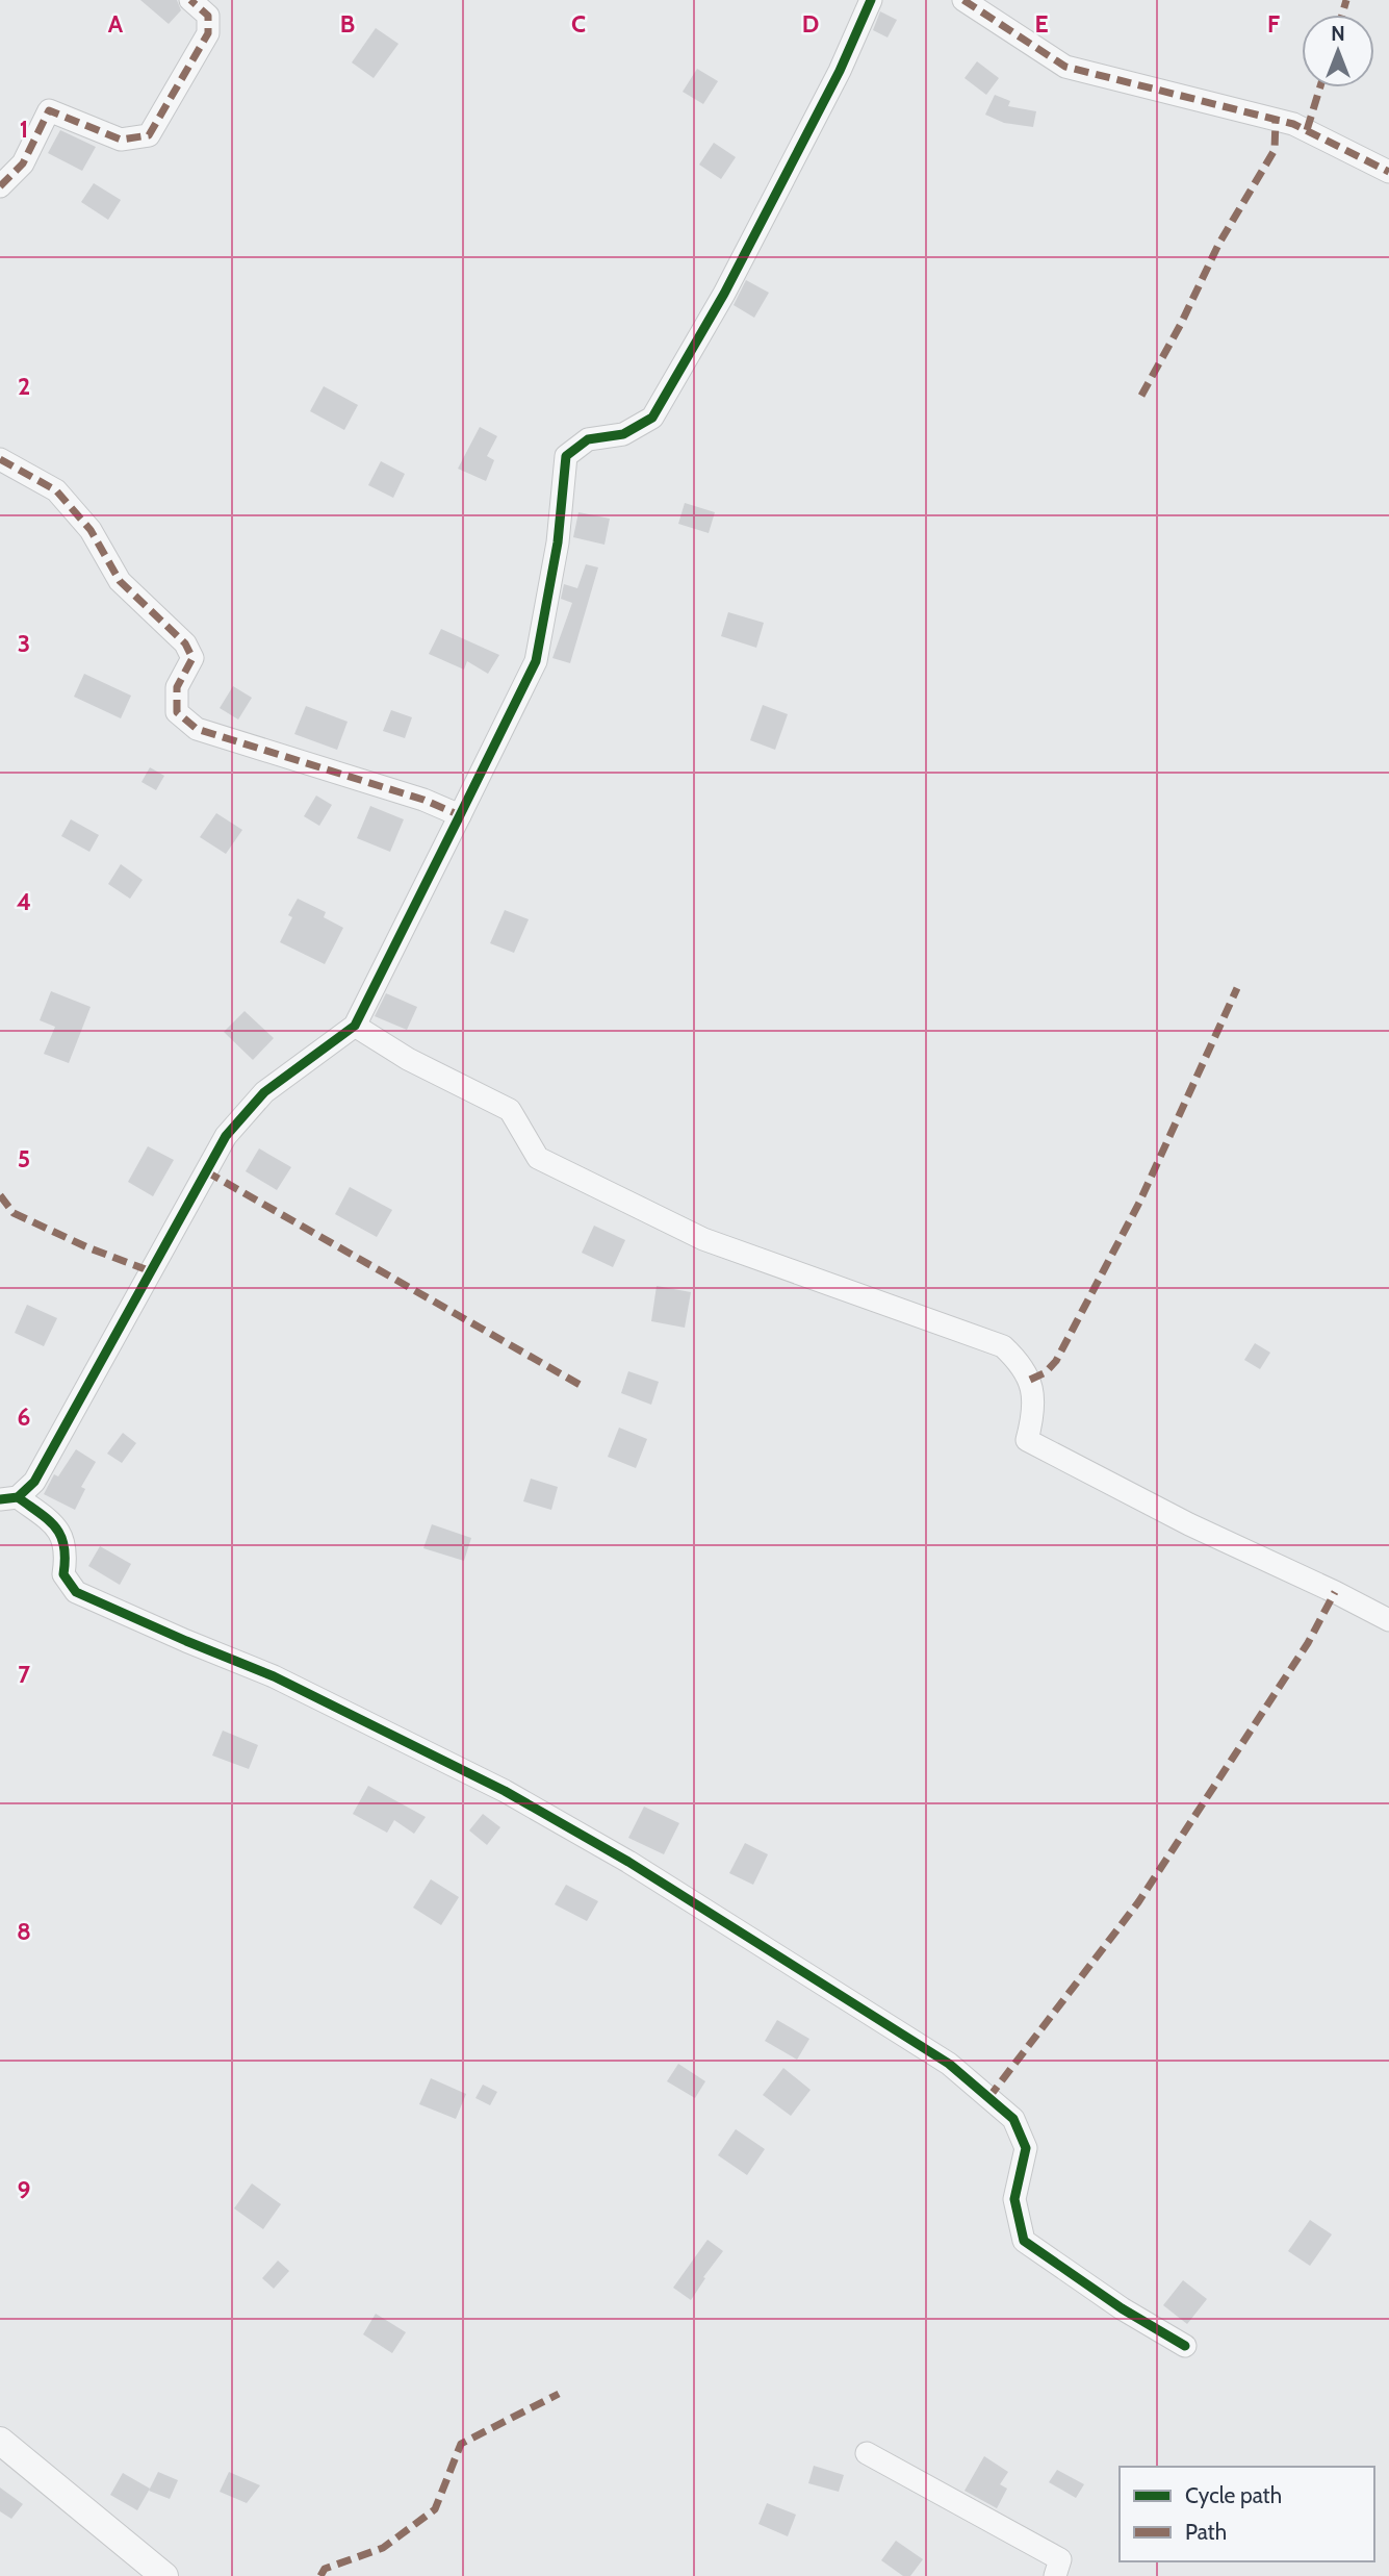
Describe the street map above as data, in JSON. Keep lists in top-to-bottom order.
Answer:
{
  "legend": ["Cycle path", "Path"],
  "north": "top",
  "grid": {
    "columns": [
      "A",
      "B",
      "C",
      "D",
      "E",
      "F"
    ],
    "rows": [
      "1",
      "2",
      "3",
      "4",
      "5",
      "6",
      "7",
      "8",
      "9"
    ]
  }
}
